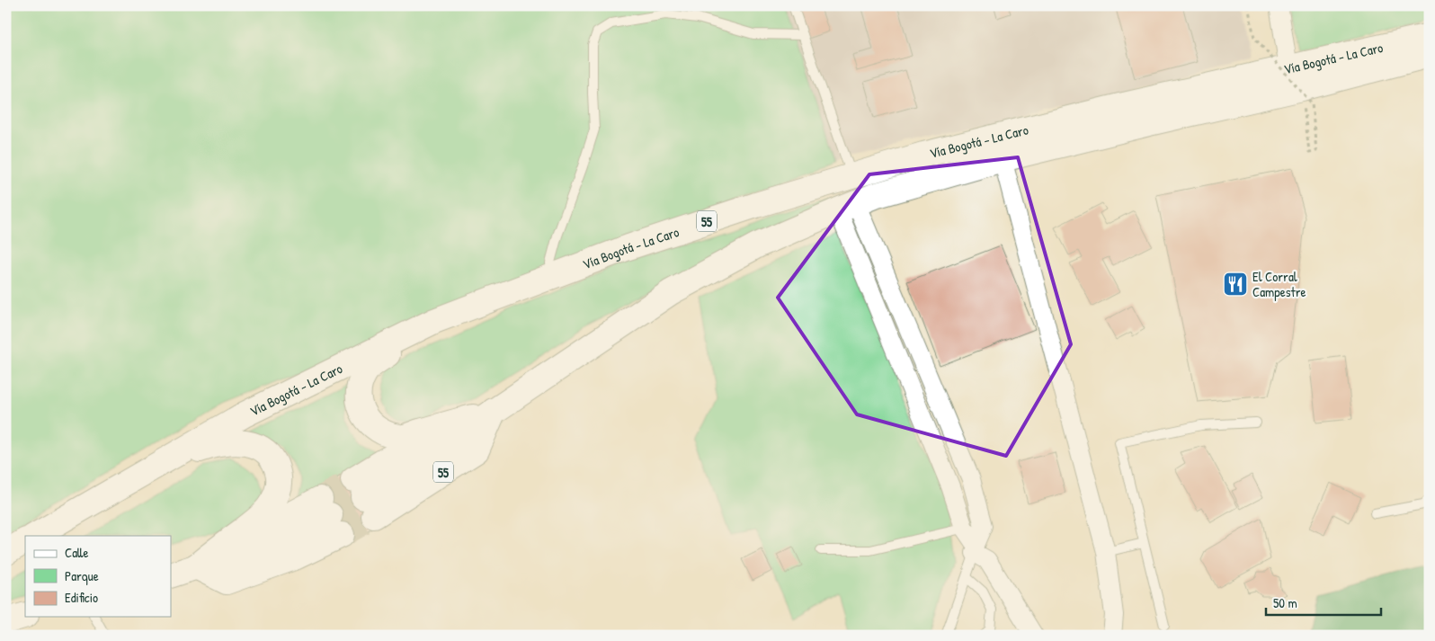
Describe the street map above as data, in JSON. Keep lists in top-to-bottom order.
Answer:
{
  "streets": {
    "main road": ["Vía Bogotá - La Caro", "55"]
  },
  "places": {
    "restaurant": ["El Corral Campestre"]
  },
  "legend": ["Calle", "Parque", "Edificio"],
  "scale_bar": "50 m"
}
